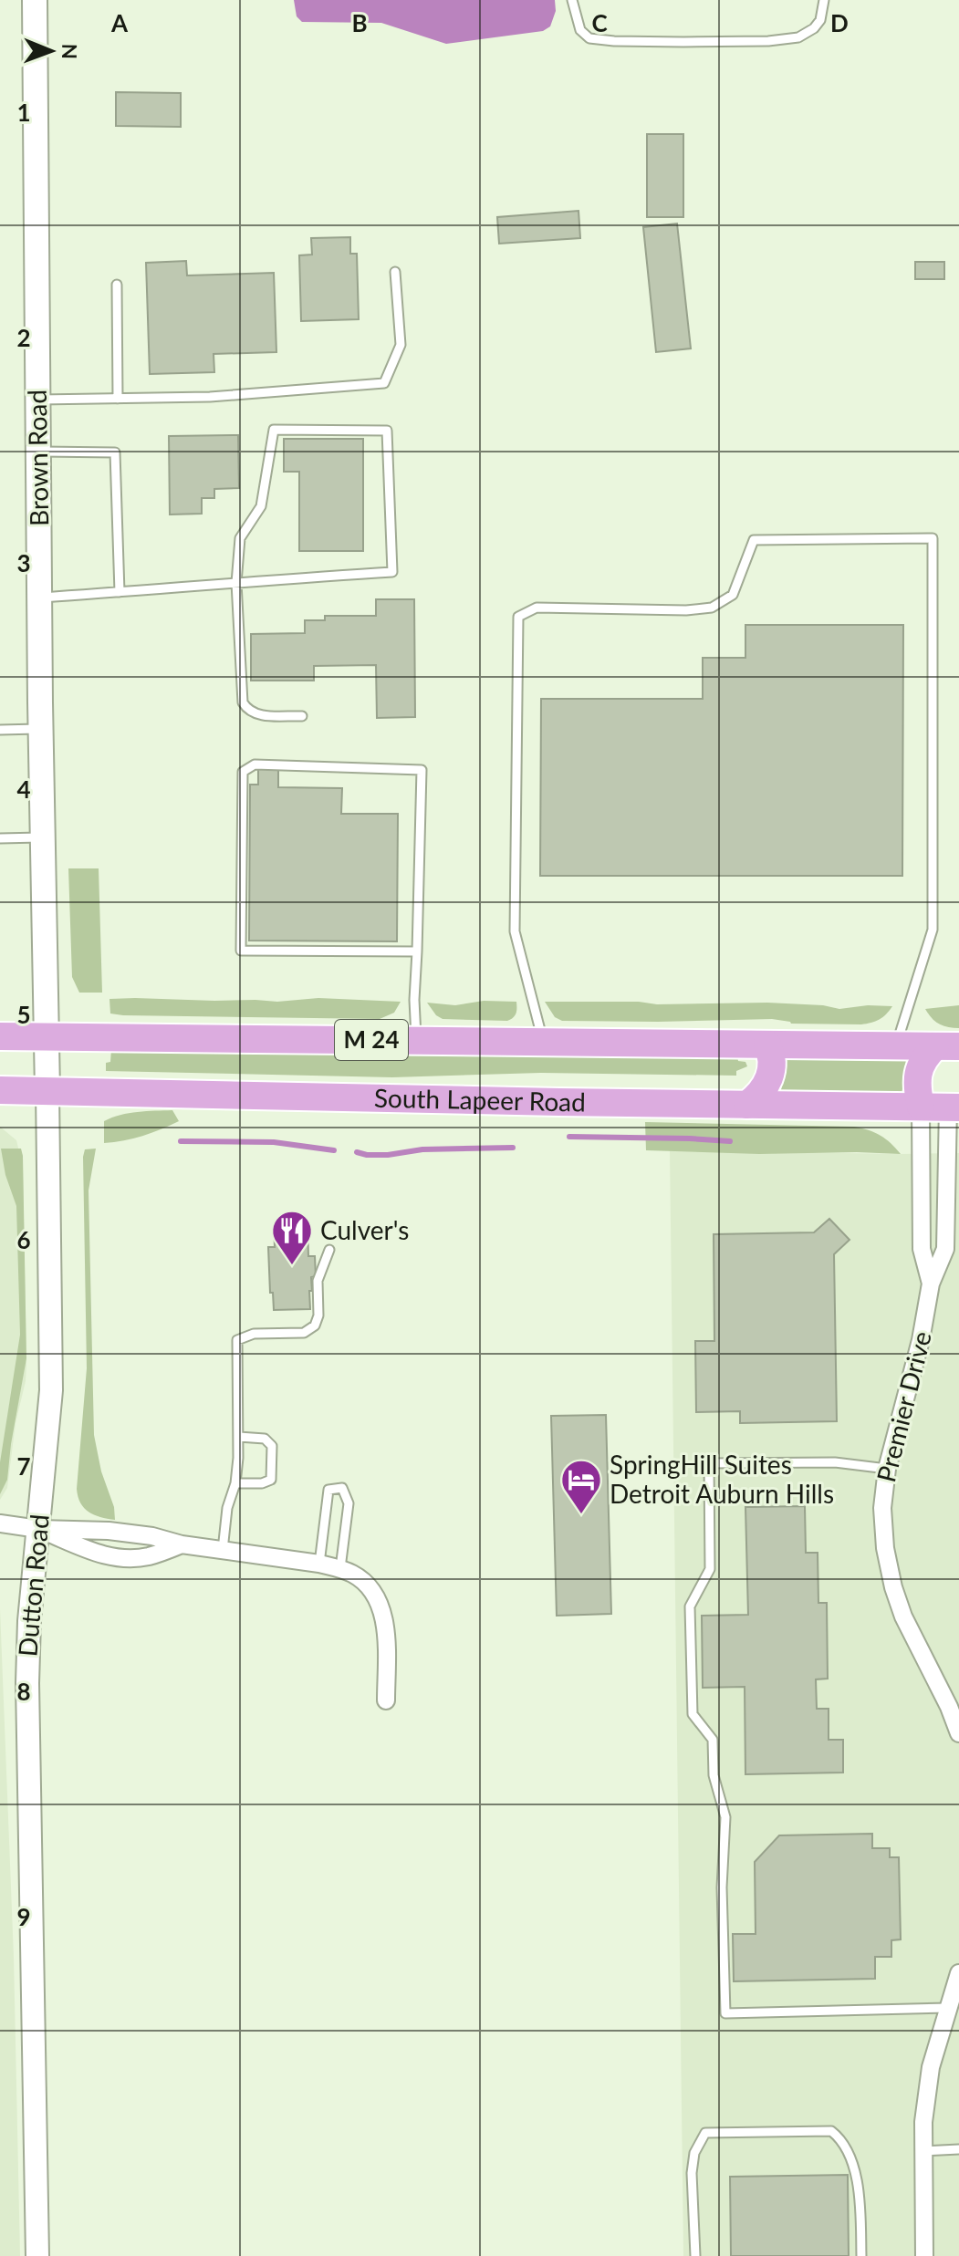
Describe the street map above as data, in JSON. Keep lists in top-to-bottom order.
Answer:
{
  "streets": {
    "main road": ["Brown Road", "M 24", "South Lapeer Road"],
    "street": ["Premier Drive", "Dutton Road"]
  },
  "crossings": [
    ["Brown Road", "M 24"],
    ["Brown Road", "South Lapeer Road"],
    ["Brown Road", "Dutton Road"],
    ["South Lapeer Road", "Premier Drive"],
    ["South Lapeer Road", "Dutton Road"]
  ],
  "places": {
    "restaurant": ["Culver's"],
    "hotel": ["SpringHill Suites Detroit Auburn Hills"]
  },
  "north": "right",
  "grid": {
    "columns": [
      "A",
      "B",
      "C",
      "D"
    ],
    "rows": [
      "1",
      "2",
      "3",
      "4",
      "5",
      "6",
      "7",
      "8",
      "9"
    ]
  }
}
